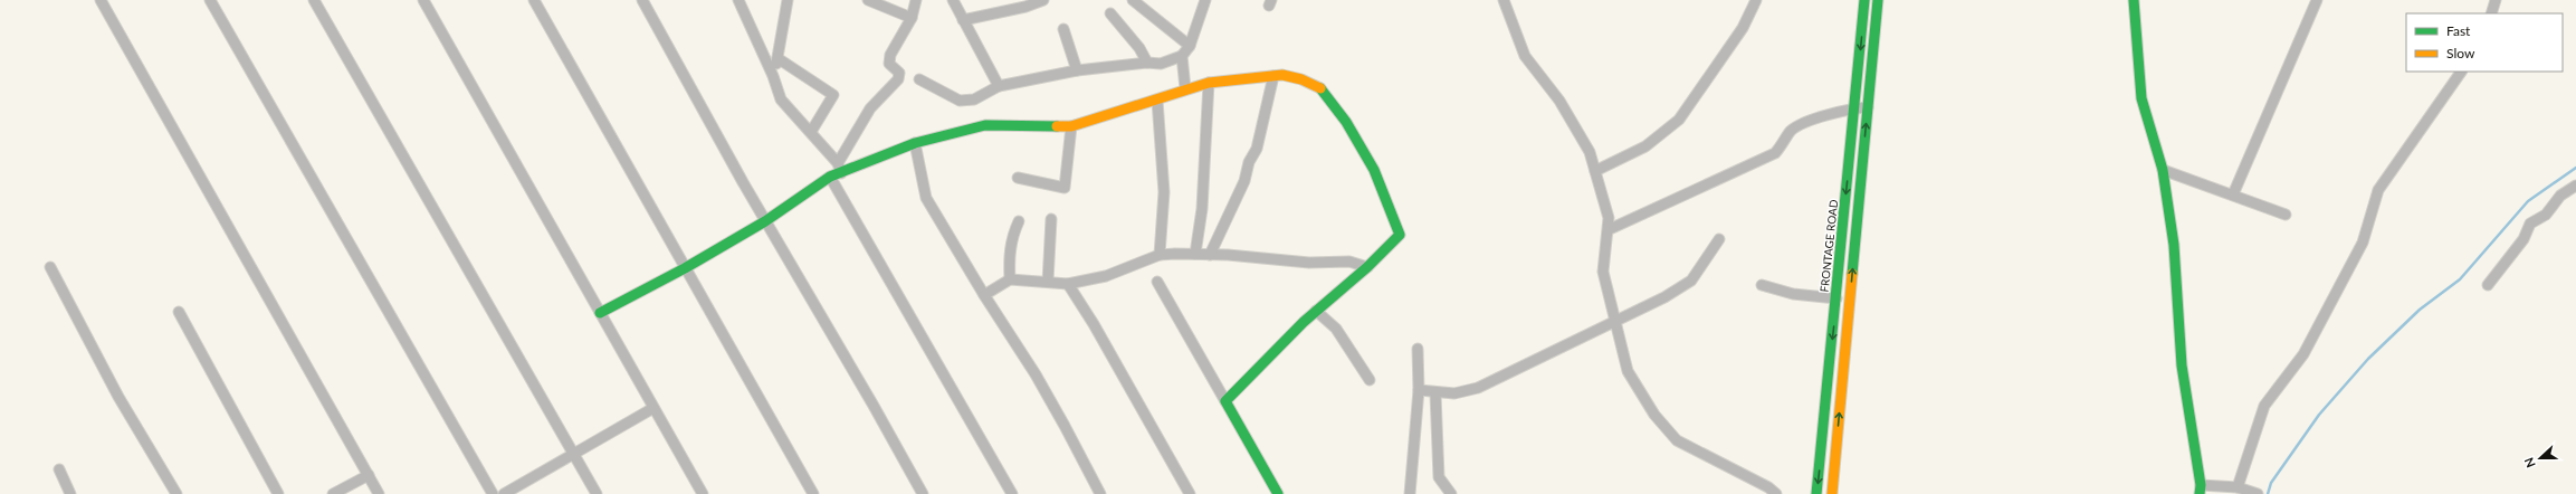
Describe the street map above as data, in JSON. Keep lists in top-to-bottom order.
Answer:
{
  "streets": {
    "street": ["FRONTAGE ROAD"]
  },
  "legend": ["Fast", "Slow"],
  "north": "left"
}
